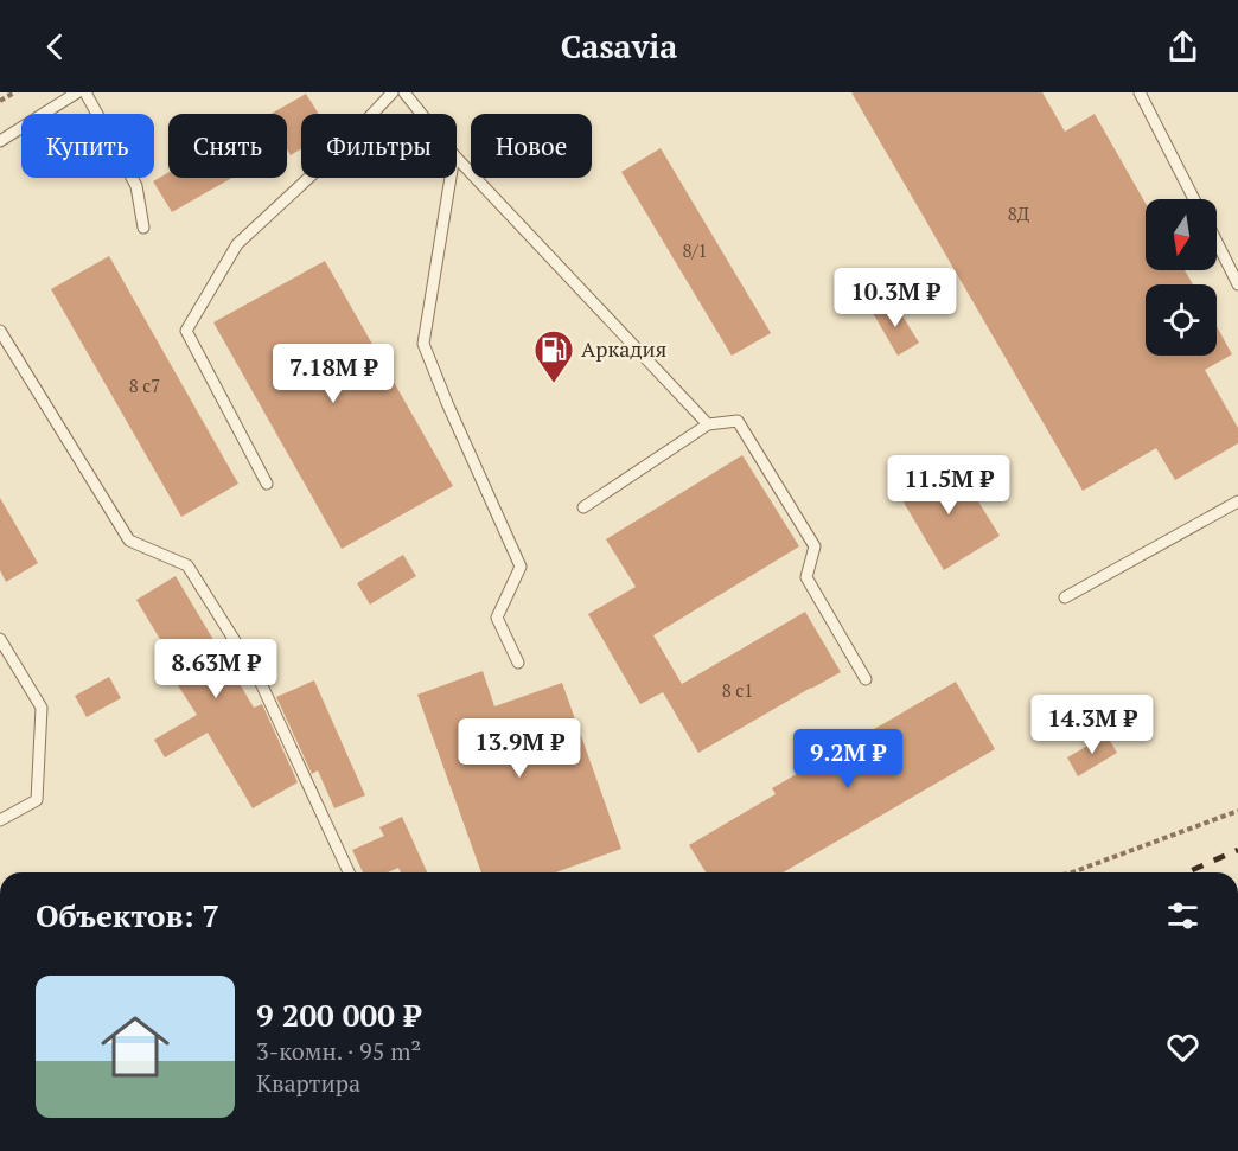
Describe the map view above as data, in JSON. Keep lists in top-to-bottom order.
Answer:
{
  "places": {
    "fuel station": ["Аркадия"]
  },
  "house_numbers": [
    "8Д",
    "8/1",
    "8 с7",
    "8 с1"
  ],
  "north": "bottom",
  "page": {
    "header": "Casavia",
    "chip": [
      "Купить",
      "Снять",
      "Фильтры",
      "Новое"
    ],
    "price": [
      "10.3M ₽",
      "7.18M ₽",
      "11.5M ₽",
      "8.63M ₽",
      "14.3M ₽",
      "13.9M ₽",
      "9.2M ₽"
    ],
    "heading": "Объектов: 7",
    "list": [
      {
        "name": "9 200 000 ₽",
        "note": "3-комн. · 95 m² · Квартира"
      }
    ]
  }
}
